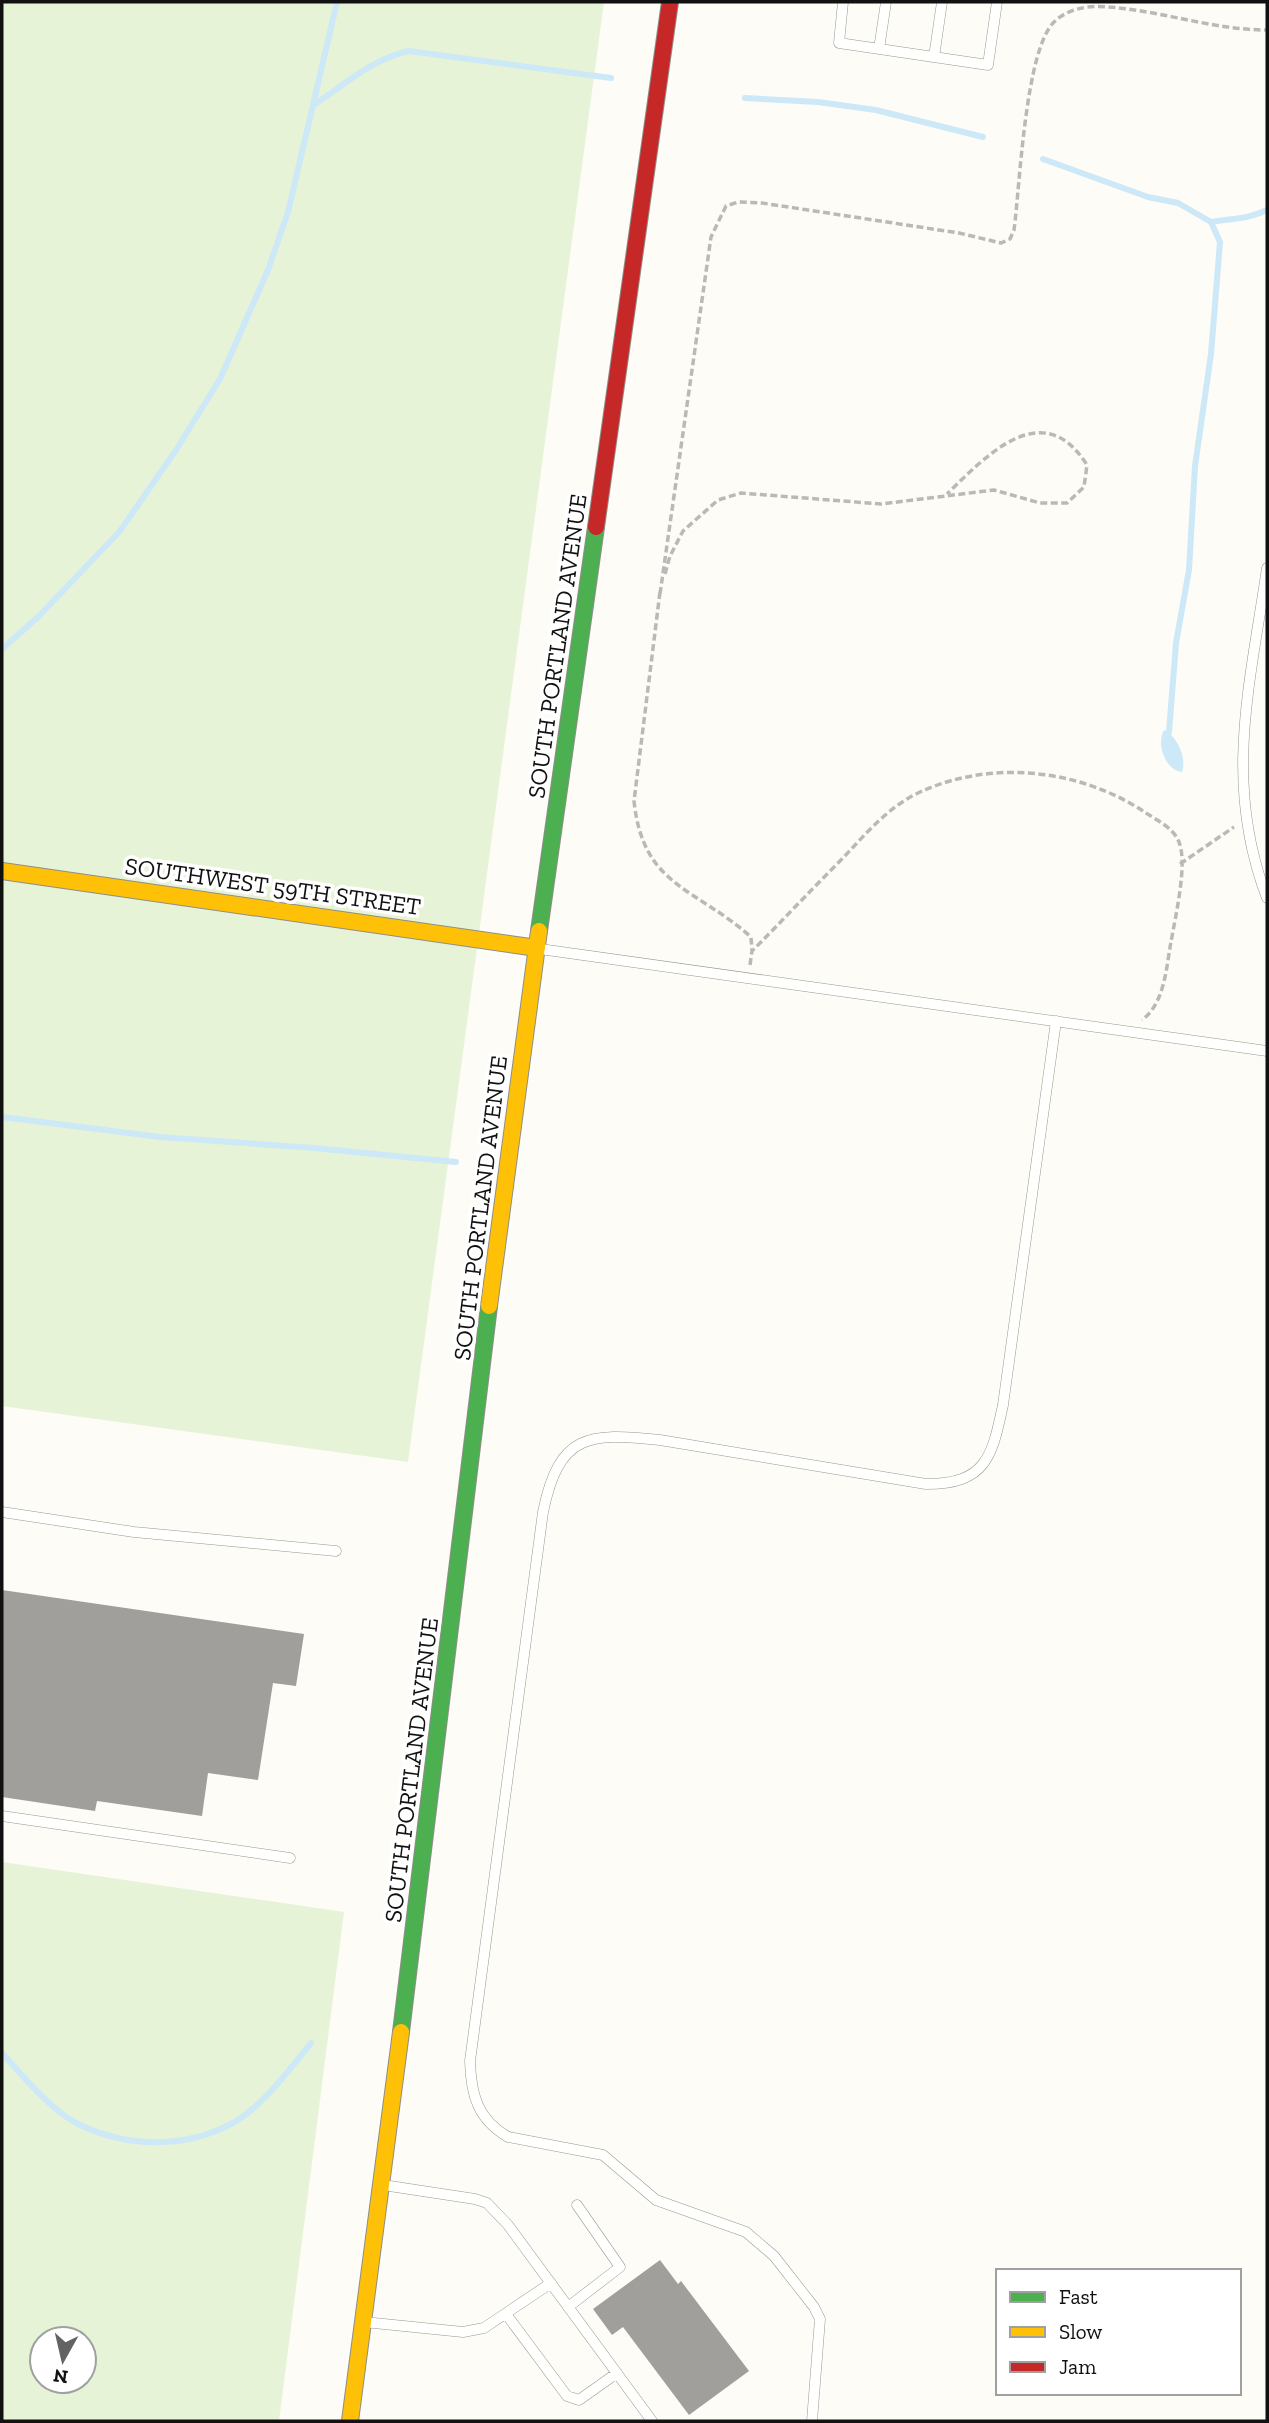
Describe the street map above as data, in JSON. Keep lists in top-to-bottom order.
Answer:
{
  "streets": {
    "main road": ["SOUTH PORTLAND AVENUE", "SOUTHWEST 59TH STREET"]
  },
  "crossings": [
    ["SOUTH PORTLAND AVENUE", "SOUTHWEST 59TH STREET"]
  ],
  "legend": ["Fast", "Slow", "Jam"],
  "north": "bottom"
}
